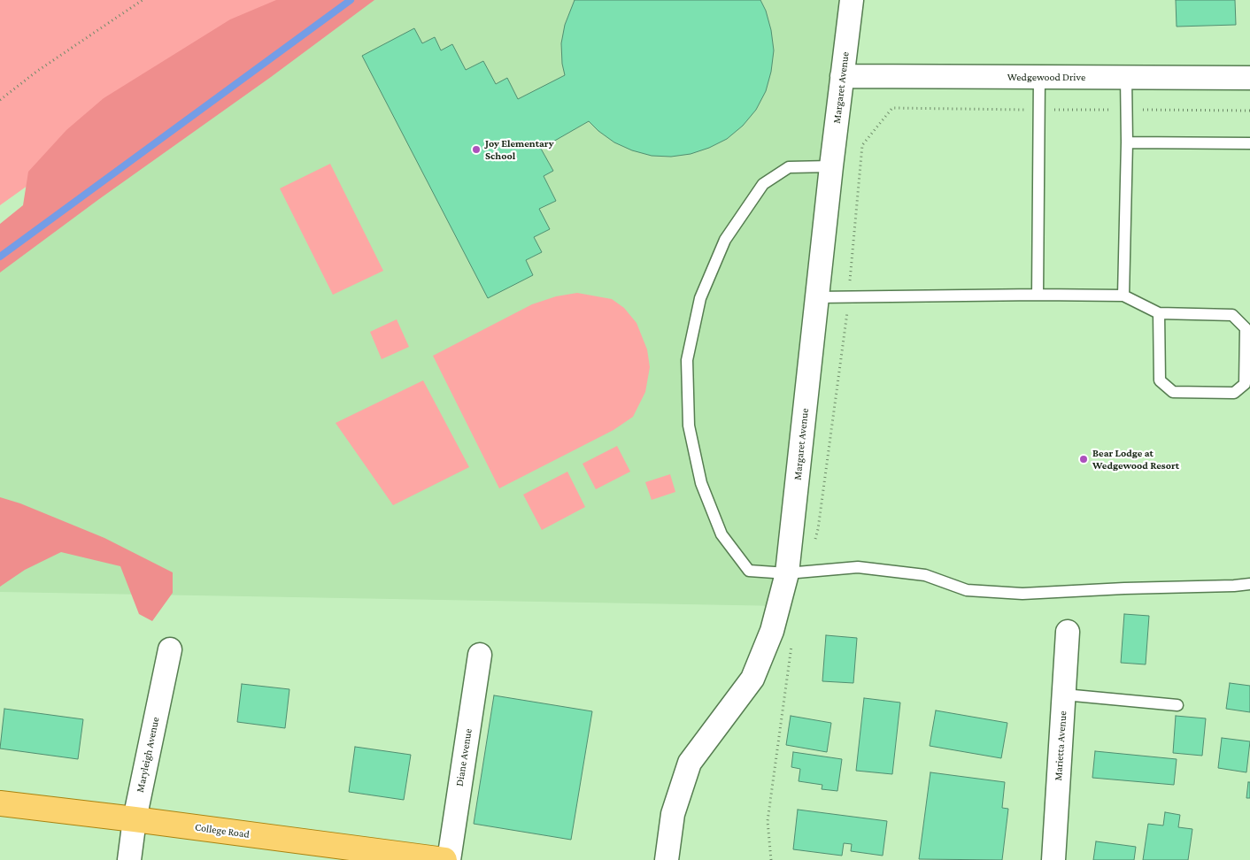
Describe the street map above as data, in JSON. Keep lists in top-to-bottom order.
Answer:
{
  "streets": {
    "main road": ["College Road"],
    "street": [
      "Wedgewood Drive",
      "Margaret Avenue",
      "Marietta Avenue",
      "Maryleigh Avenue",
      "Diane Avenue"
    ]
  },
  "crossings": [
    ["Wedgewood Drive", "Margaret Avenue"],
    ["Maryleigh Avenue", "College Road"]
  ],
  "places": ["Joy Elementary School", "Bear Lodge at Wedgewood Resort"]
}
